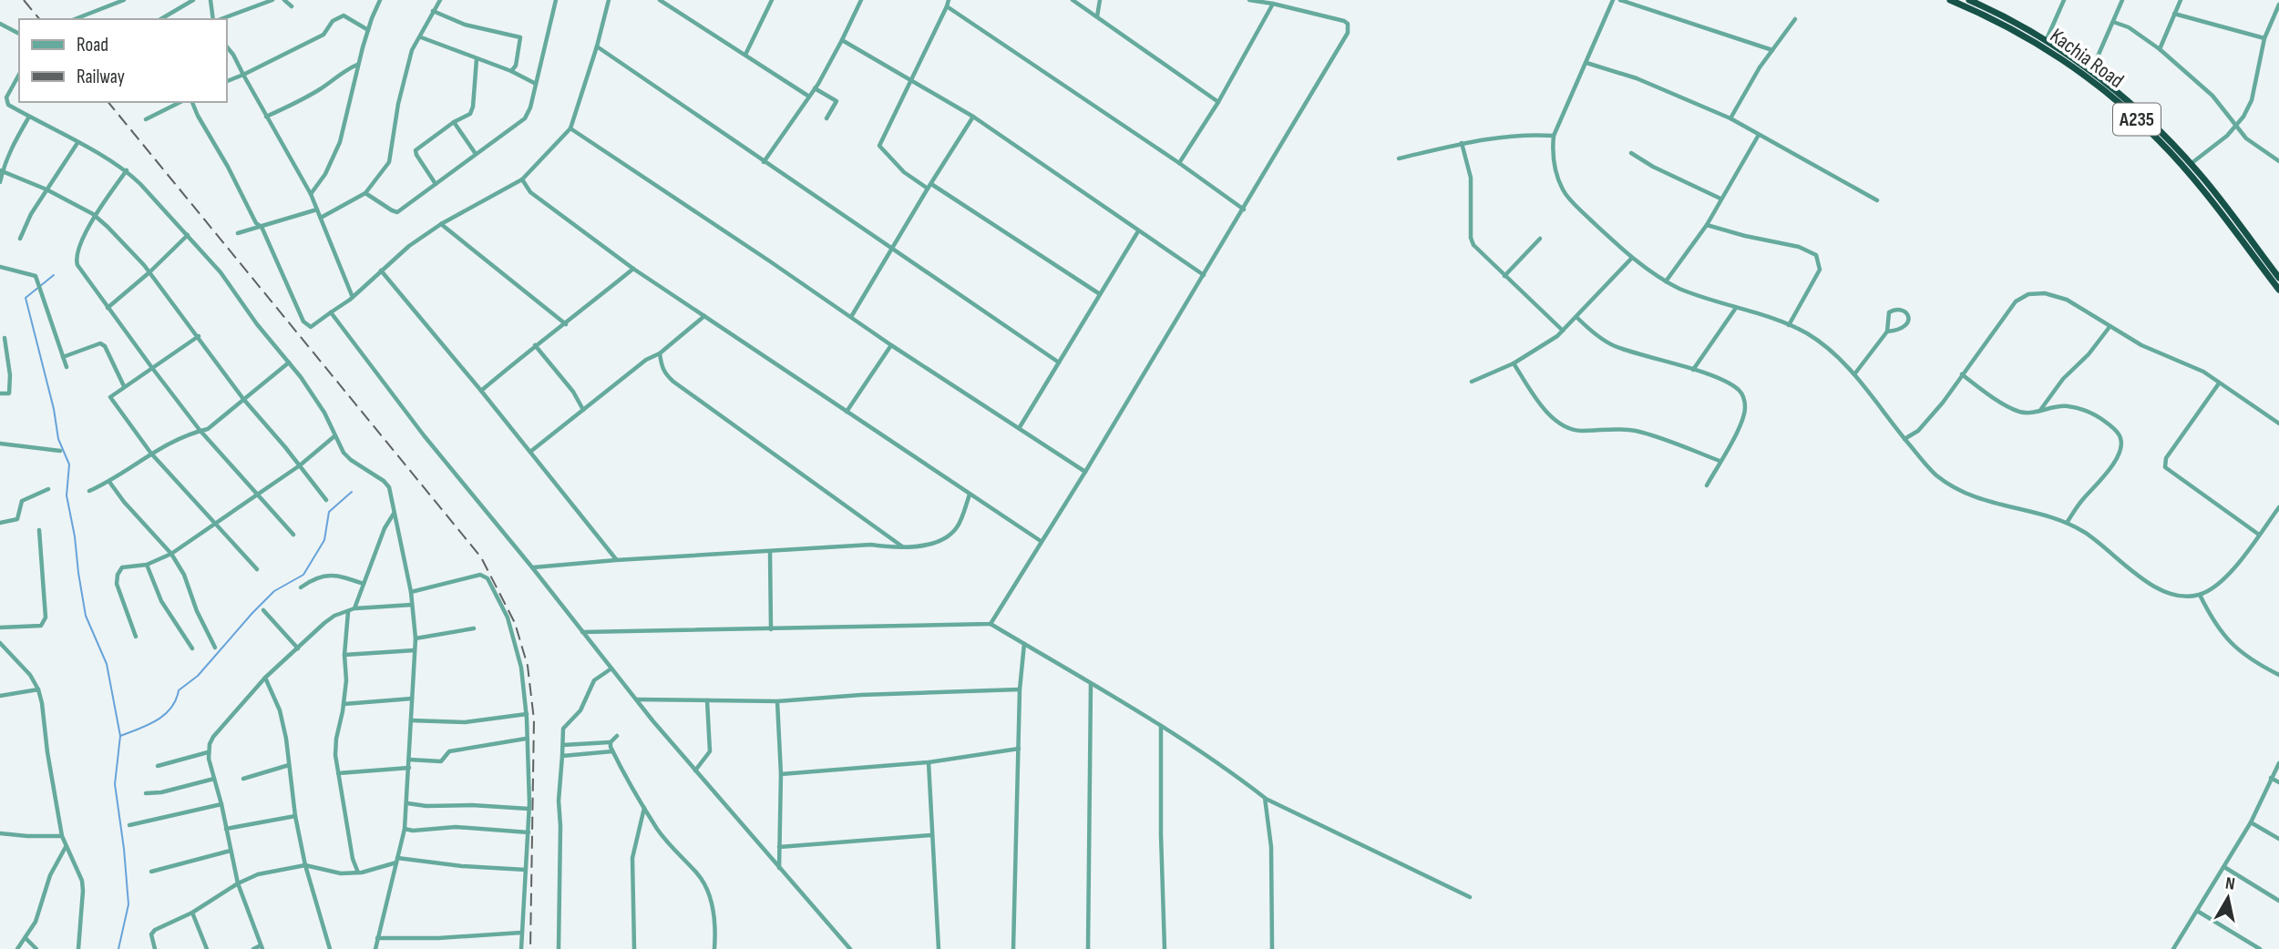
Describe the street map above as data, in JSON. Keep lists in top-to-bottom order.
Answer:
{
  "streets": {
    "highway": ["Kachia Road", "A235"]
  },
  "legend": ["Road", "Railway"],
  "north": "top"
}
